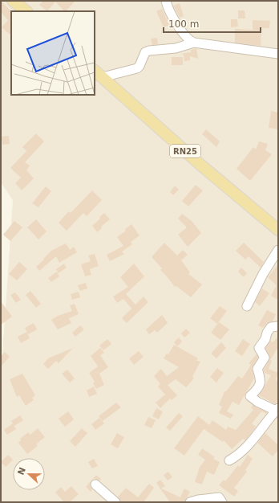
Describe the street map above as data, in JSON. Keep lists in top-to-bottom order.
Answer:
{
  "streets": {
    "main road": ["RN25"]
  },
  "scale_bar": "100 m",
  "north": "left"
}
